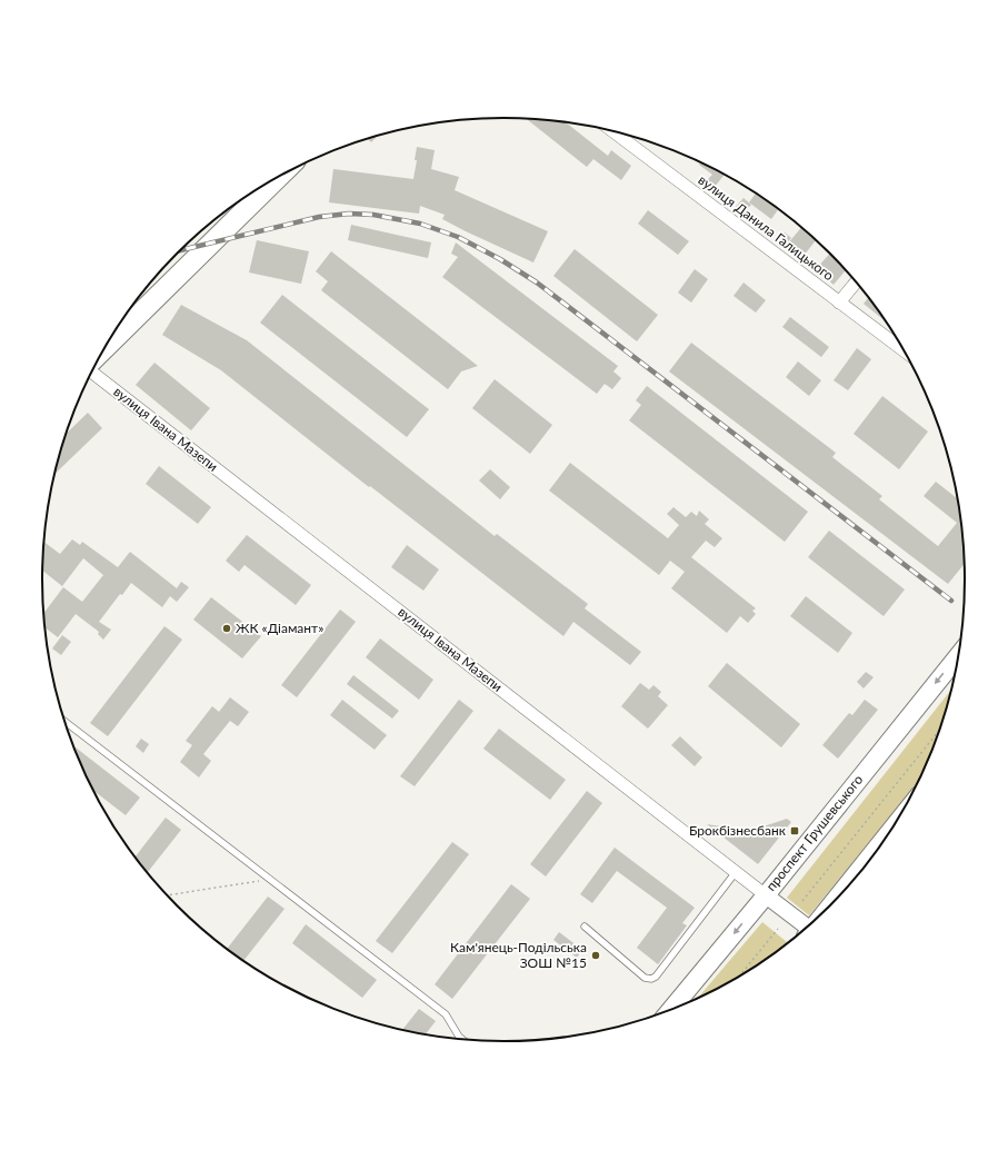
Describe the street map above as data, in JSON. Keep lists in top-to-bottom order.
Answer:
{
  "streets": {
    "main road": ["проспект Грушевського"],
    "street": ["вулиця Данила Галицького", "вулиця Івана Мазепи"]
  },
  "crossings": [
    ["вулиця Івана Мазепи", "проспект Грушевського"]
  ],
  "one_way": ["проспект Грушевського"],
  "places": {
    "other": ["ЖК «Діамант»", "Кам'янець-Подільська ЗОШ №15"],
    "transit": ["Брокбізнесбанк"]
  }
}
